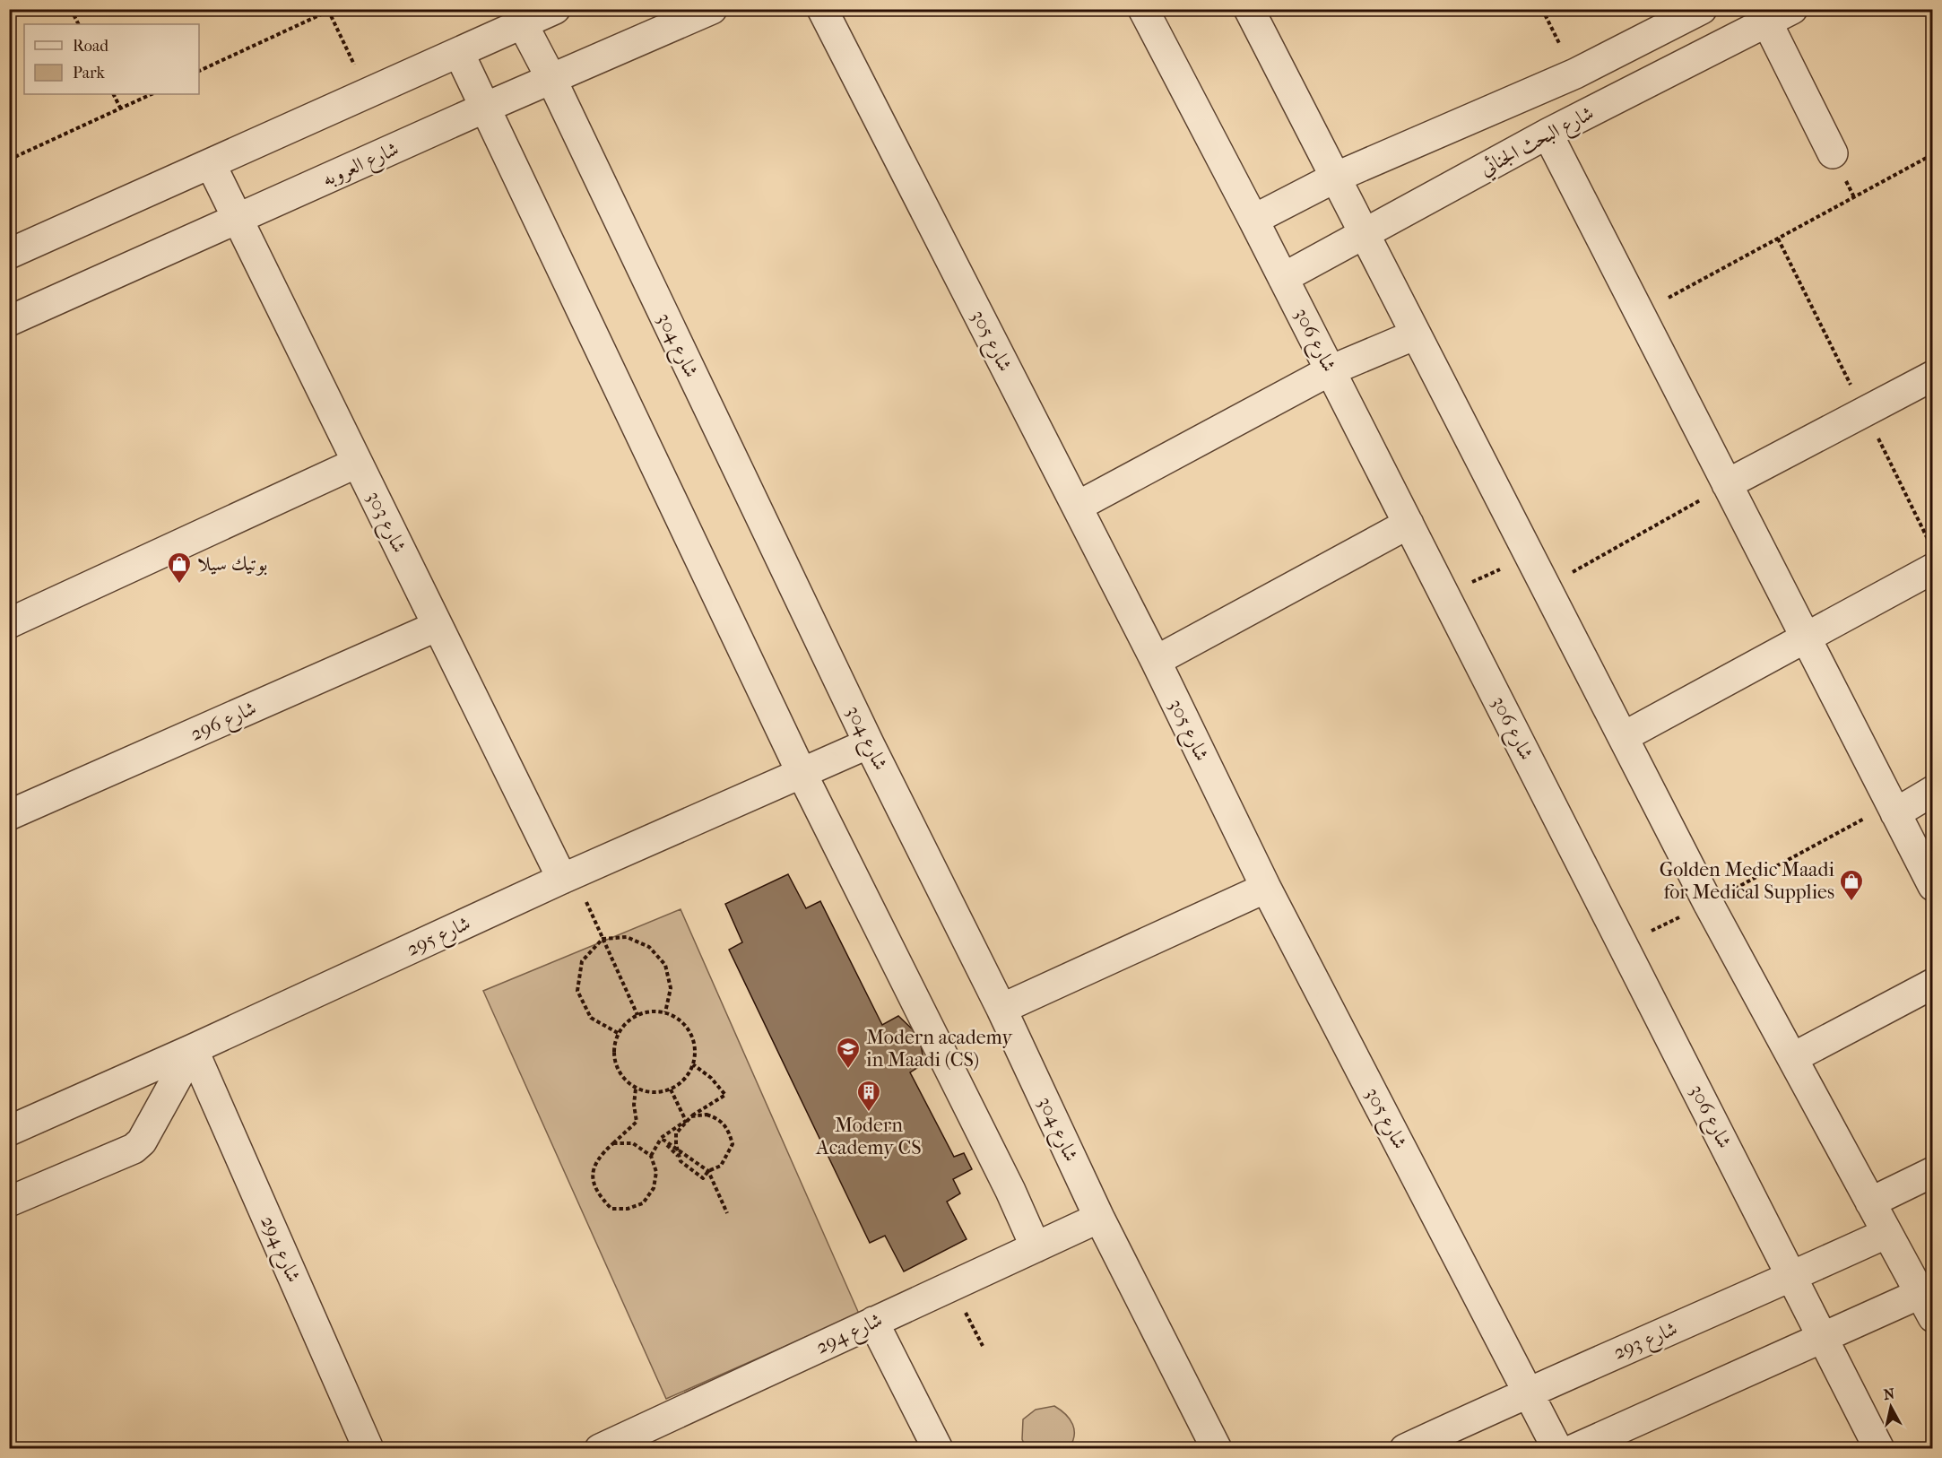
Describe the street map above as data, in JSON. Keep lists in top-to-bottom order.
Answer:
{
  "streets": {
    "street": [
      "شارع البحث الجنائي",
      "شارع العروبه",
      "شارع 306",
      "شارع 305",
      "شارع 304",
      "شارع 303",
      "شارع 296",
      "شارع 295",
      "شارع 294",
      "شارع 293"
    ]
  },
  "crossings": [
    ["شارع البحث الجنائي", "شارع 306"],
    ["شارع العروبه", "شارع 304"],
    ["شارع العروبه", "شارع 303"],
    ["شارع 306", "شارع 293"],
    ["شارع 305", "شارع 293"],
    ["شارع 304", "شارع 295"],
    ["شارع 304", "شارع 294"],
    ["شارع 303", "شارع 296"],
    ["شارع 303", "شارع 295"],
    ["شارع 295", "شارع 294"]
  ],
  "places": {
    "shop": ["بوتيك سيلا", "Golden Medic Maadi for Medical Supplies"],
    "school or university": ["Modern academy in Maadi (CS)"],
    "building": ["Modern Academy CS"]
  },
  "legend": ["Road", "Park"],
  "north": "top"
}
